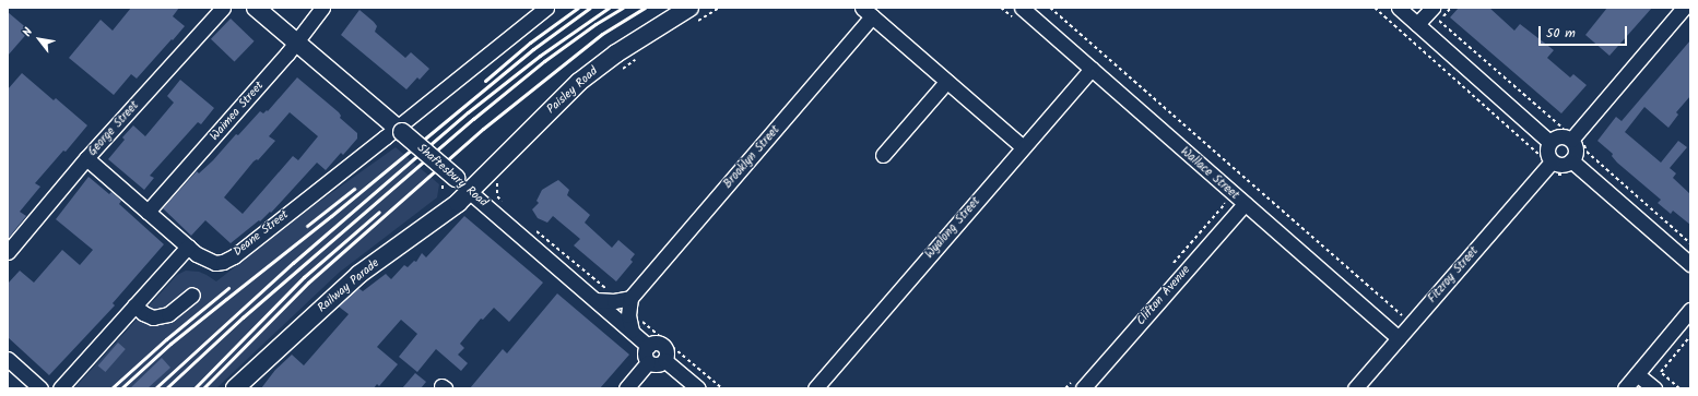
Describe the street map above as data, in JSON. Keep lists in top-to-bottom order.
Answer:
{
  "streets": {
    "main road": ["Paisley Road", "Shaftesbury Road", "Railway Parade"],
    "street": [
      "Waimea Street",
      "George Street",
      "Brooklyn Street",
      "Wallace Street",
      "Wyalong Street",
      "Deane Street",
      "Fitzroy Street",
      "Clifton Avenue"
    ]
  },
  "crossings": [
    ["Paisley Road", "Shaftesbury Road"],
    ["Paisley Road", "Railway Parade"],
    ["Waimea Street", "Shaftesbury Road"],
    ["Wallace Street", "Wyalong Street"],
    ["Wallace Street", "Fitzroy Street"],
    ["Wallace Street", "Clifton Avenue"],
    ["Shaftesbury Road", "Deane Street"],
    ["Shaftesbury Road", "Railway Parade"]
  ],
  "scale_bar": "50 m",
  "north": "top left"
}
